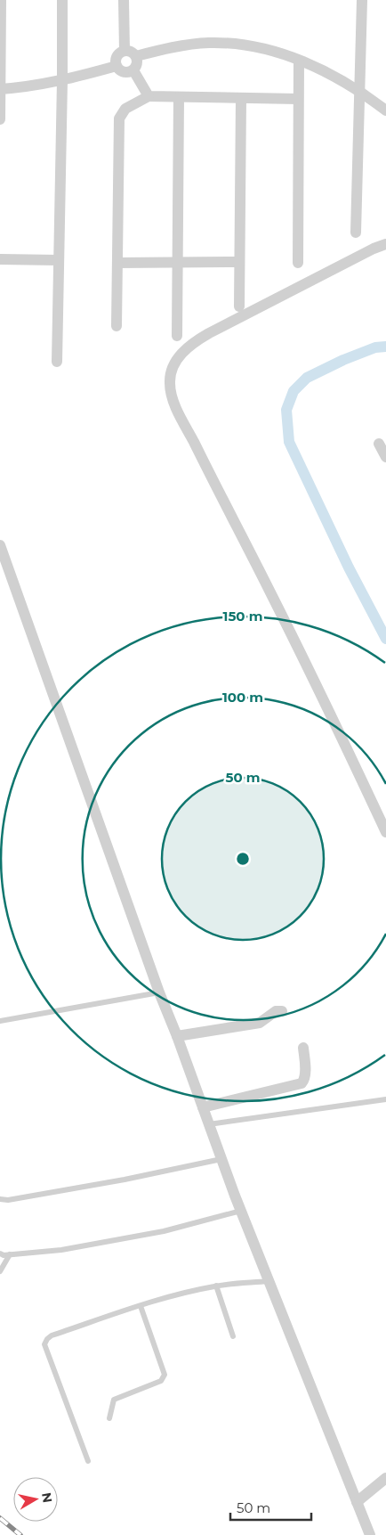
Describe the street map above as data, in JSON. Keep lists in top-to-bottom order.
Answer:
{
  "scale_bar": "50 m",
  "north": "right",
  "rings": ["150 m", "100 m", "50 m"]
}
